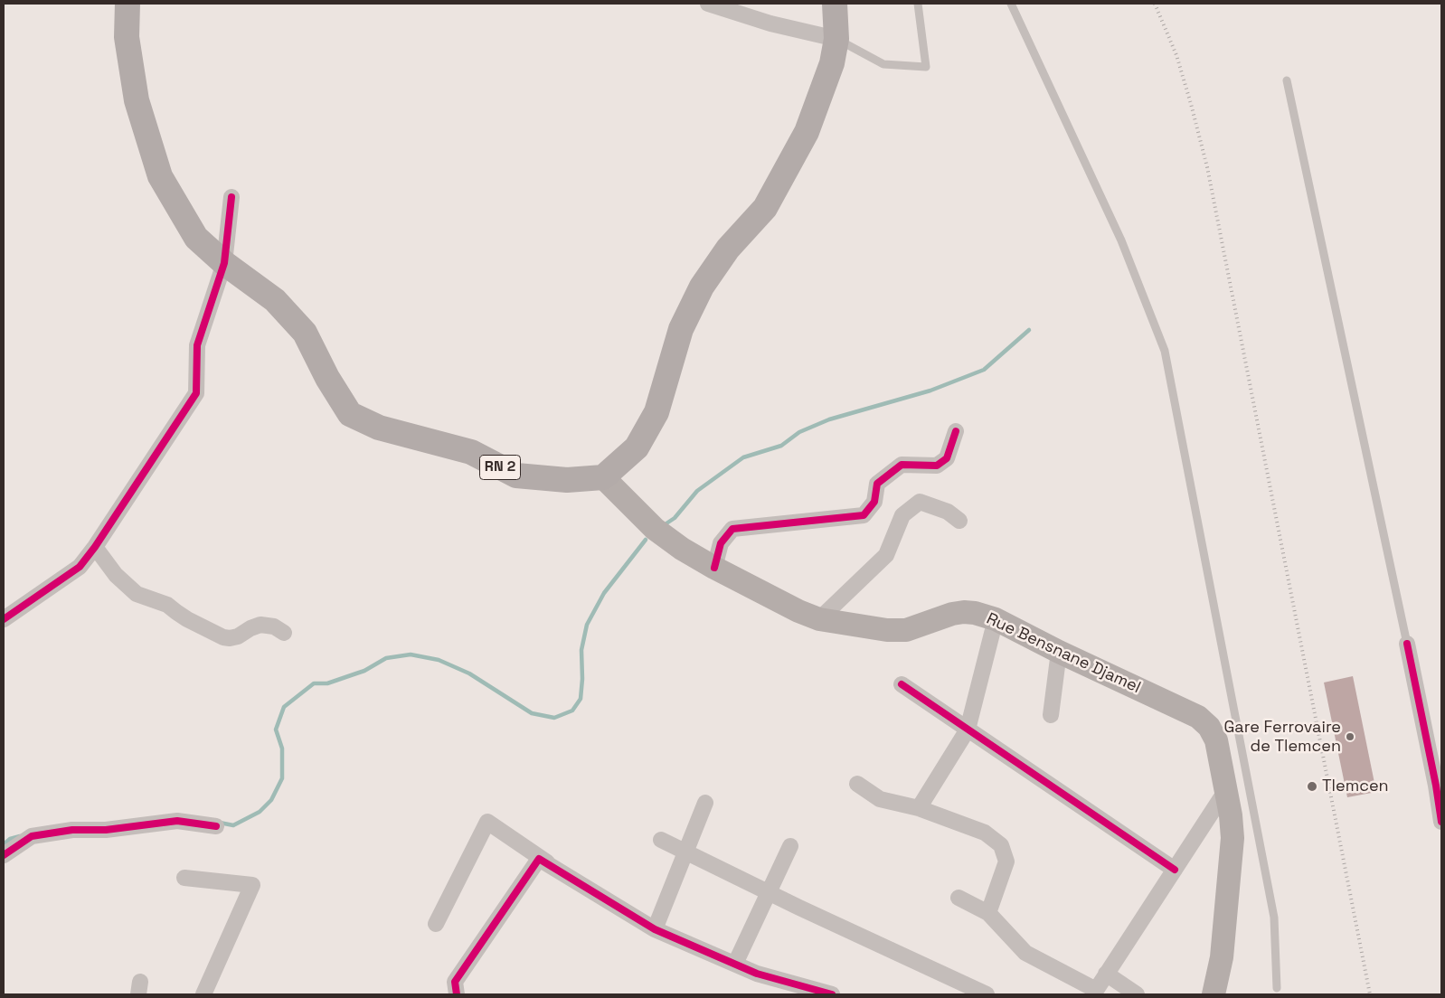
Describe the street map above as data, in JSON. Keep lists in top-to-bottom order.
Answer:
{
  "streets": {
    "main road": ["RN 2", "Rue Bensnane Djamel"]
  },
  "crossings": [
    ["RN 2", "Rue Bensnane Djamel"]
  ],
  "places": ["Gare Ferrovaire de Tlemcen", "Tlemcen"]
}
